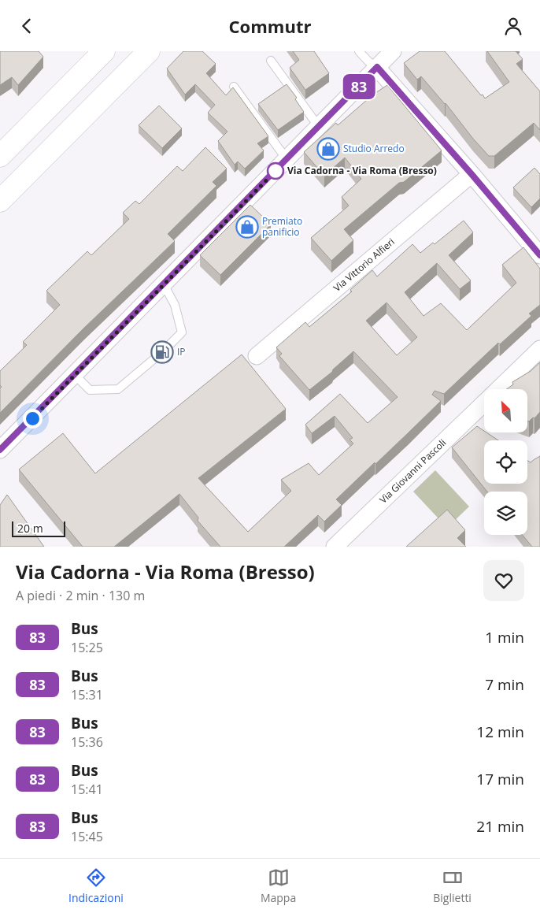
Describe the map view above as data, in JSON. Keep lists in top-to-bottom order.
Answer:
{
  "streets": {
    "street": ["Via Vittorio Alfieri", "Via Giovanni Pascoli"]
  },
  "places": {
    "shop": ["Studio Arredo", "Premiato panificio"],
    "other": ["Via Cadorna - Via Roma (Bresso)"],
    "fuel station": ["IP"]
  },
  "lines": ["bus line 83"],
  "scale_bar": "20 m",
  "north": "top left",
  "page": {
    "header": "Commutr",
    "on_map": "83",
    "scale": "20 m",
    "heading": ["Via Cadorna - Via Roma (Bresso)", "A piedi · 2 min · 130 m"],
    "list": [
      {
        "mark": "83",
        "name": "Bus",
        "note": "15:25",
        "value": "1 min"
      },
      {
        "mark": "83",
        "name": "Bus",
        "note": "15:31",
        "value": "7 min"
      },
      {
        "mark": "83",
        "name": "Bus",
        "note": "15:36",
        "value": "12 min"
      },
      {
        "mark": "83",
        "name": "Bus",
        "note": "15:41",
        "value": "17 min"
      },
      {
        "mark": "83",
        "name": "Bus",
        "note": "15:45",
        "value": "21 min"
      }
    ],
    "tabs": ["Indicazioni", "Mappa", "Biglietti"]
  }
}
